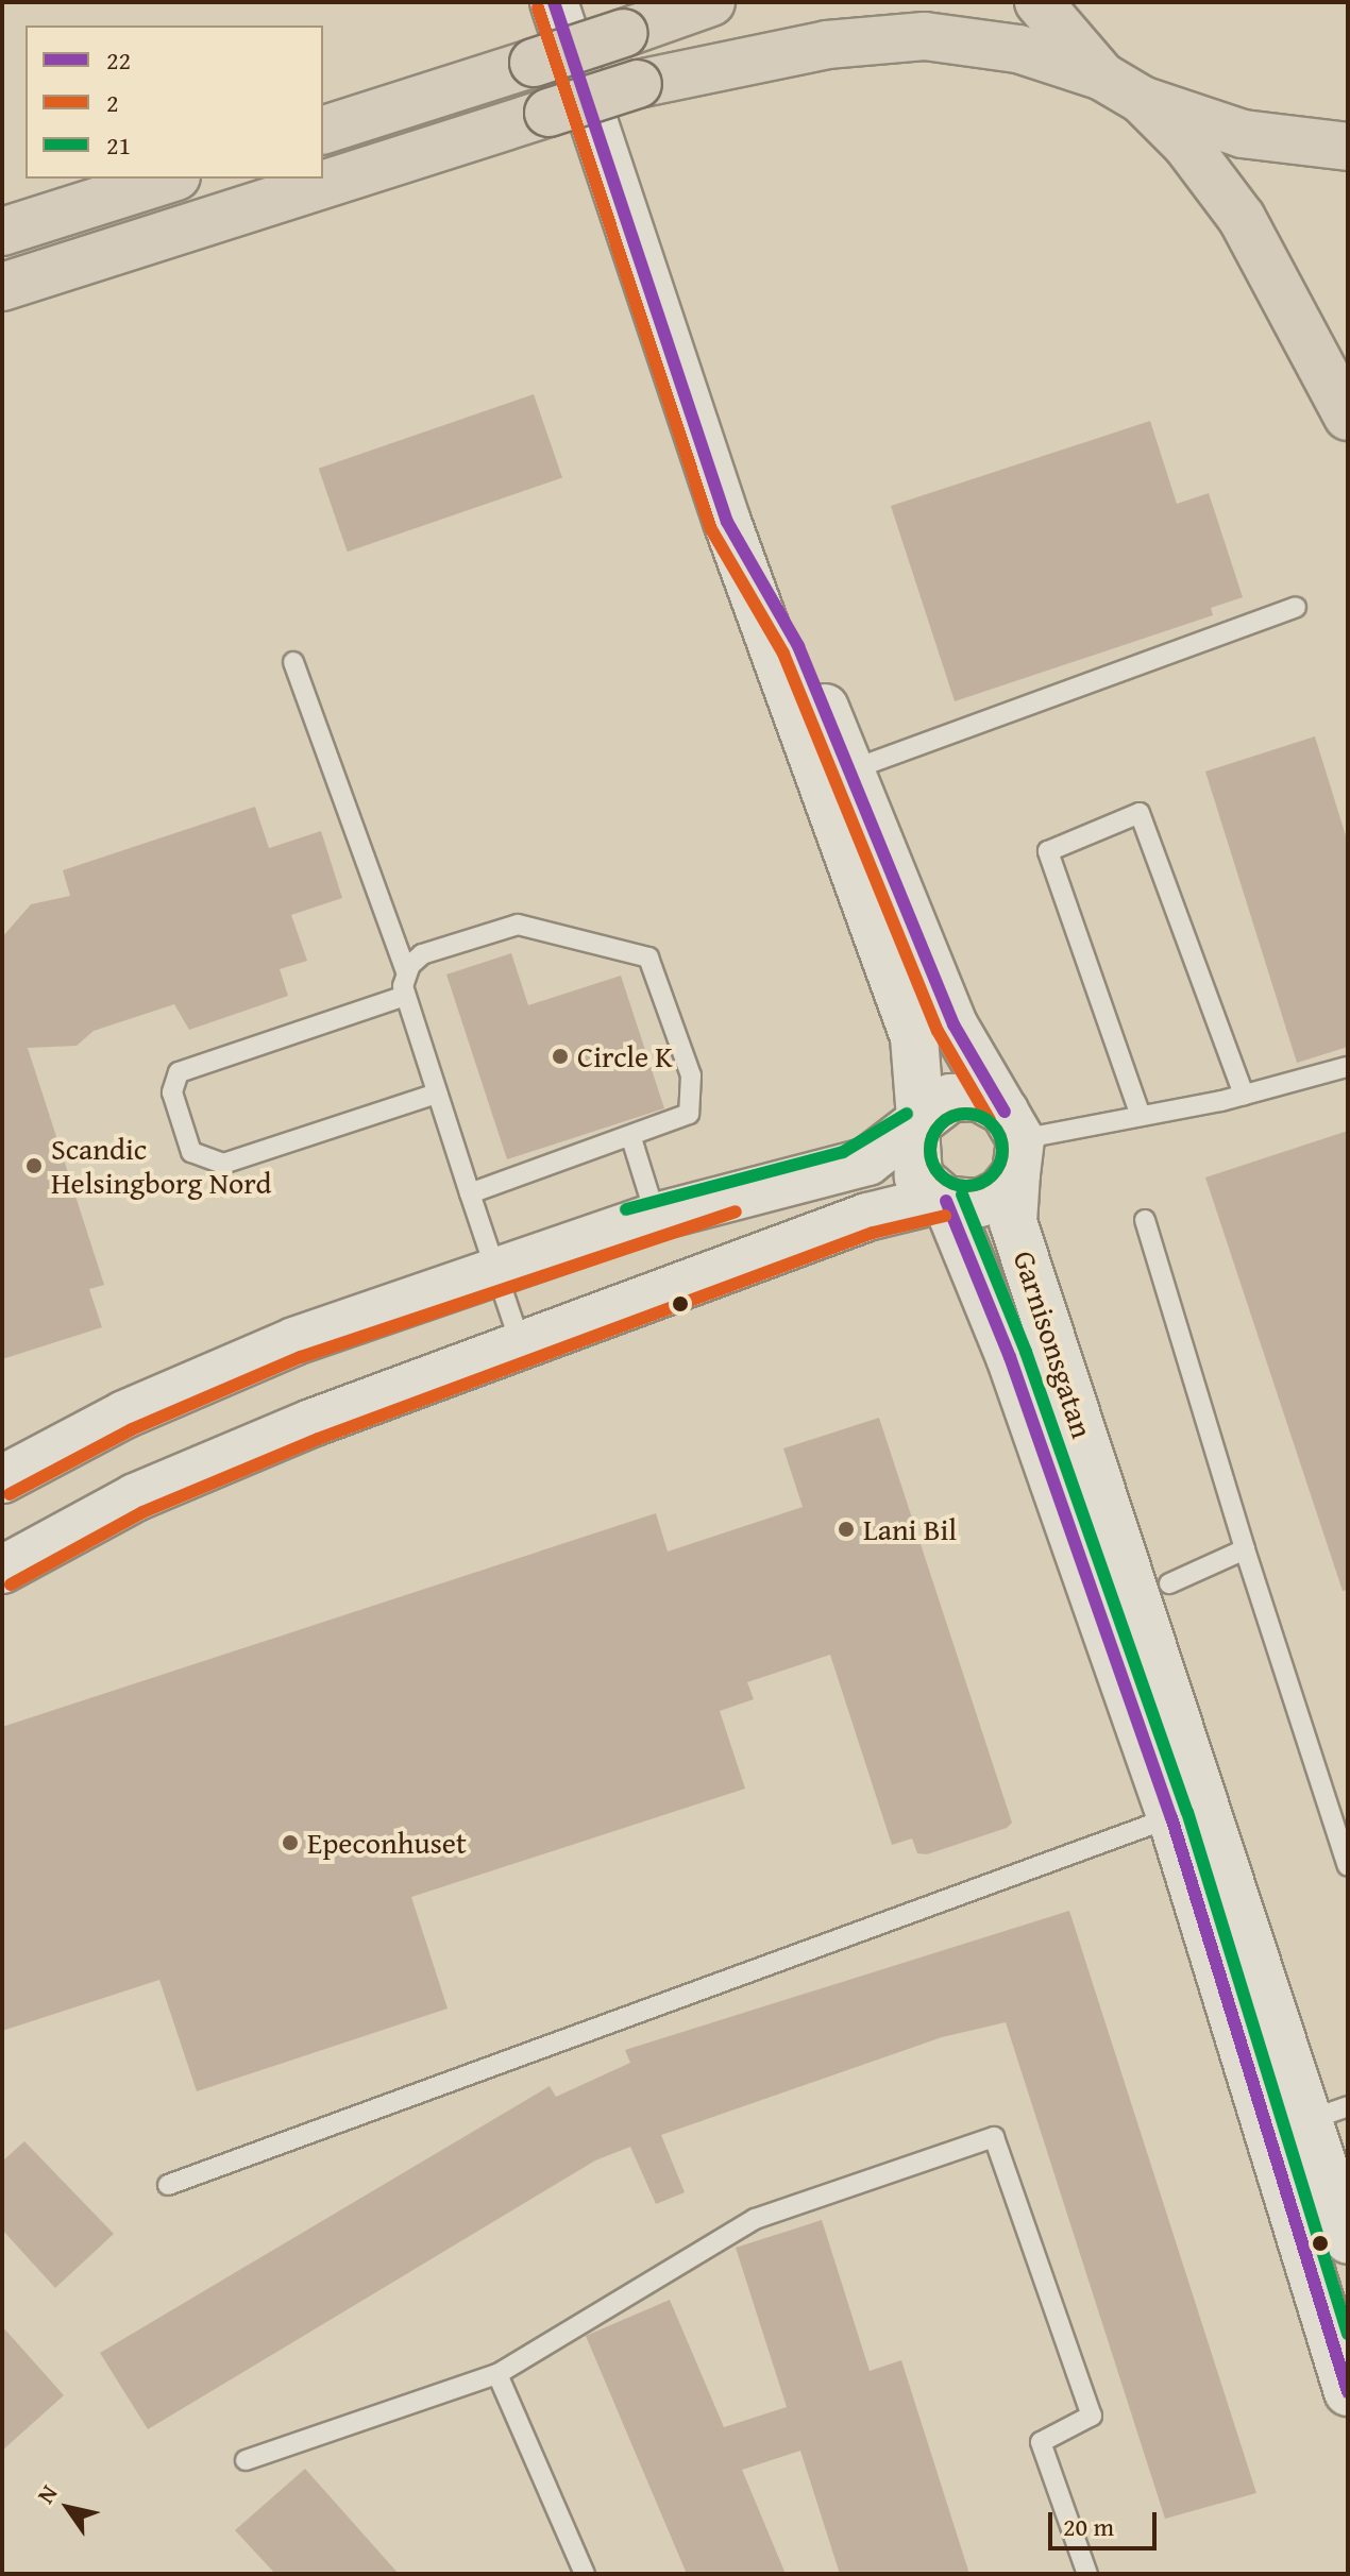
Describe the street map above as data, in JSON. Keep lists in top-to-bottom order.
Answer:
{
  "streets": {
    "street": ["Garnisonsgatan"]
  },
  "places": [
    "Circle K",
    "Scandic Helsingborg Nord",
    "Lani Bil",
    "Epeconhuset"
  ],
  "lines": ["transit line 22", "transit line 2", "transit line 21"],
  "legend": ["22", "2", "21"],
  "scale_bar": "20 m",
  "north": "top left"
}
